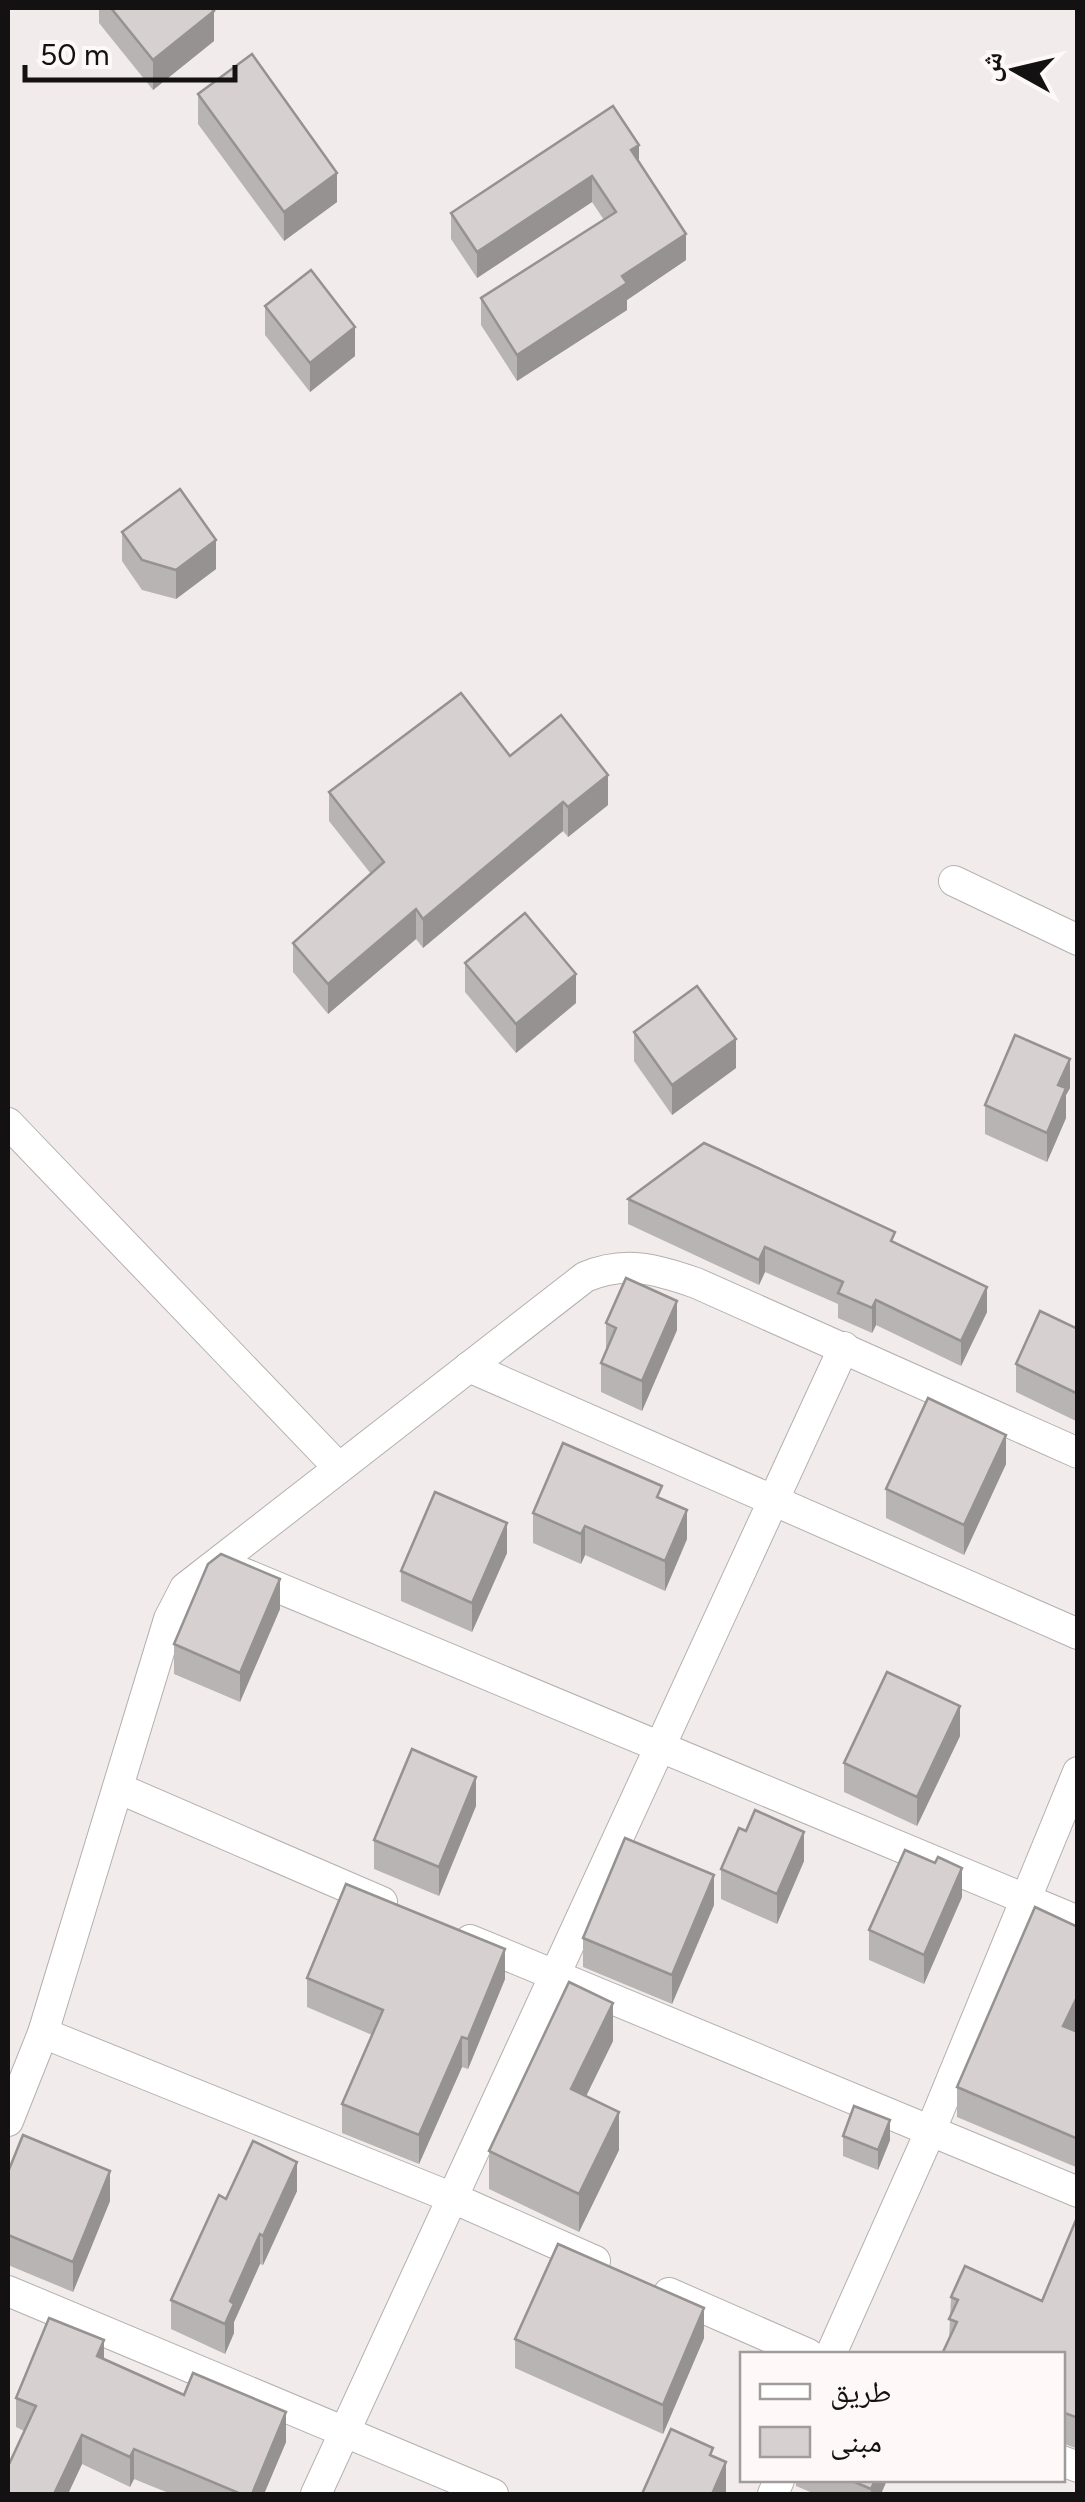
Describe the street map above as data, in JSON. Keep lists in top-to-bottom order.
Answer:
{
  "legend": ["طريق", "مبنى"],
  "scale_bar": "50 m",
  "north": "left"
}
